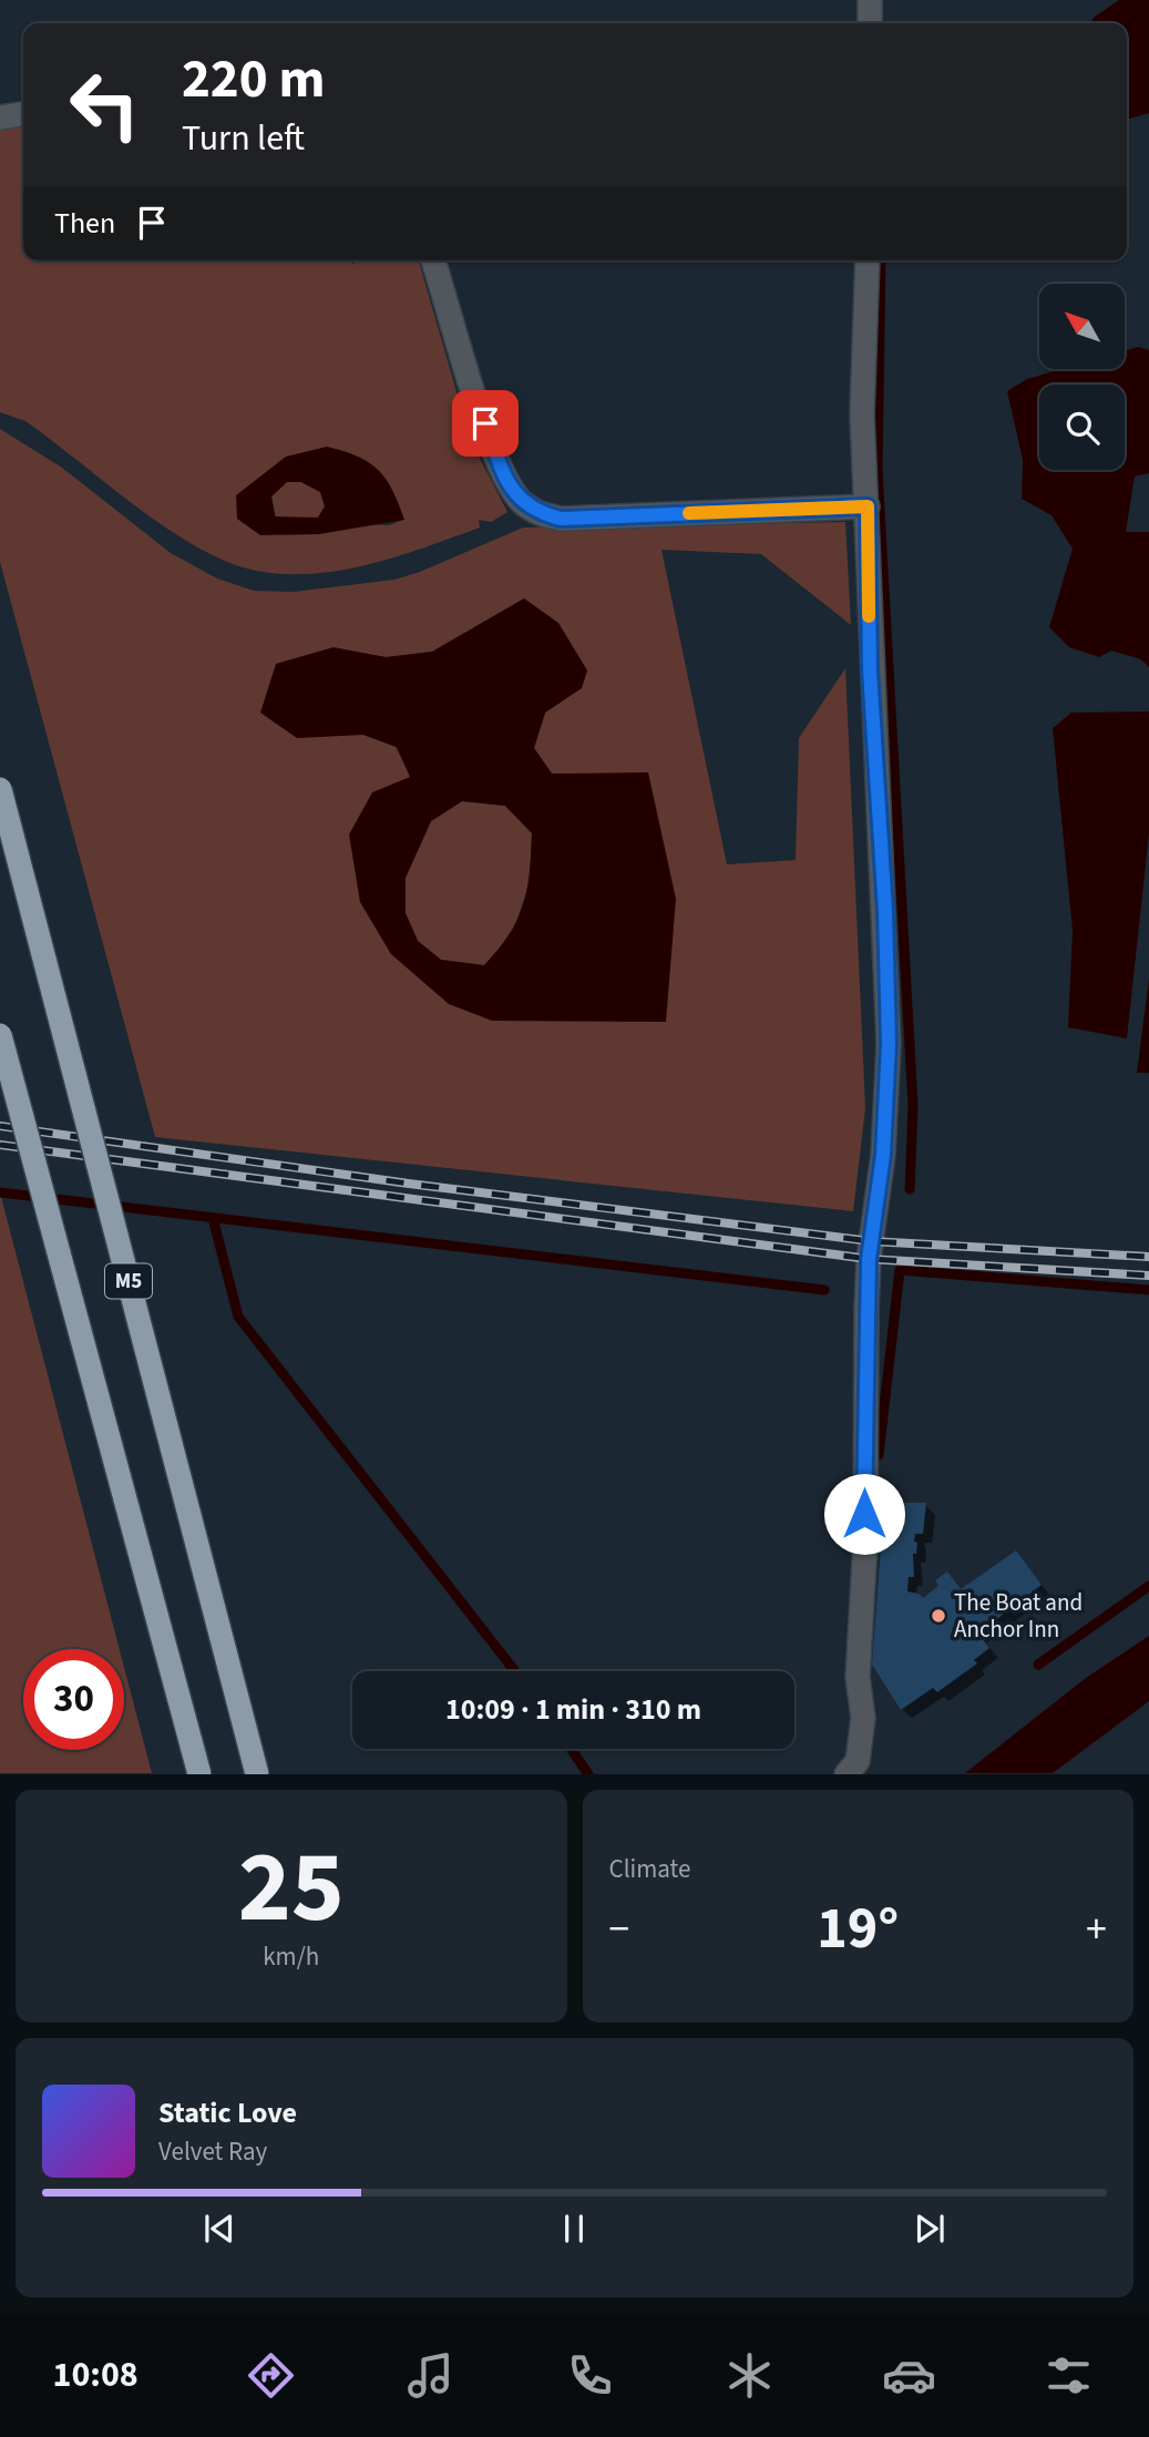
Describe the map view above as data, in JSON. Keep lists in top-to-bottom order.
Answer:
{
  "streets": {
    "highway": ["M5"]
  },
  "places": ["The Boat and Anchor Inn"],
  "north": "top left",
  "page": {
    "turn": ["220 m", "Turn left"],
    "then": "Then",
    "limit": "30",
    "trip": "10:09 · 1 min · 310 m",
    "tile": [
      ["25", "km/h"],
      "Climate"
    ],
    "heat": ["−", "19°", "+"],
    "song": ["Static Love", "Velvet Ray"],
    "tabs": "10:08"
  }
}
